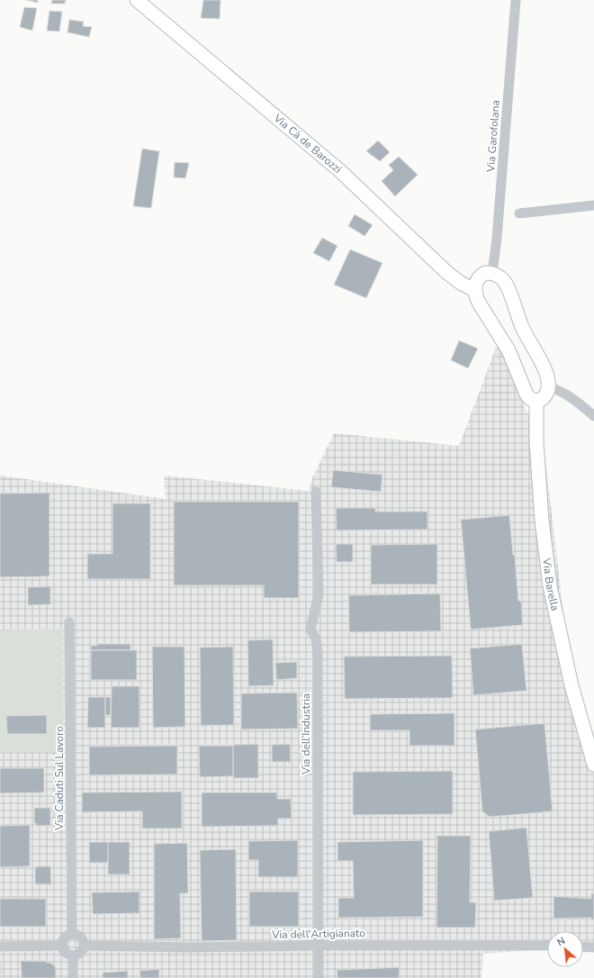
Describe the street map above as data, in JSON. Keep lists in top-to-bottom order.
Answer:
{
  "streets": {
    "street": [
      "Via Garofolana",
      "Via Cà de Barozzi",
      "Via Barella",
      "Via dell’Industria",
      "Via Caduti Sul Lavoro",
      "Via dell'Artigianato"
    ]
  },
  "crossings": [
    ["Via dell’Industria", "Via dell'Artigianato"],
    ["Via Caduti Sul Lavoro", "Via dell'Artigianato"]
  ],
  "north": "top left"
}
